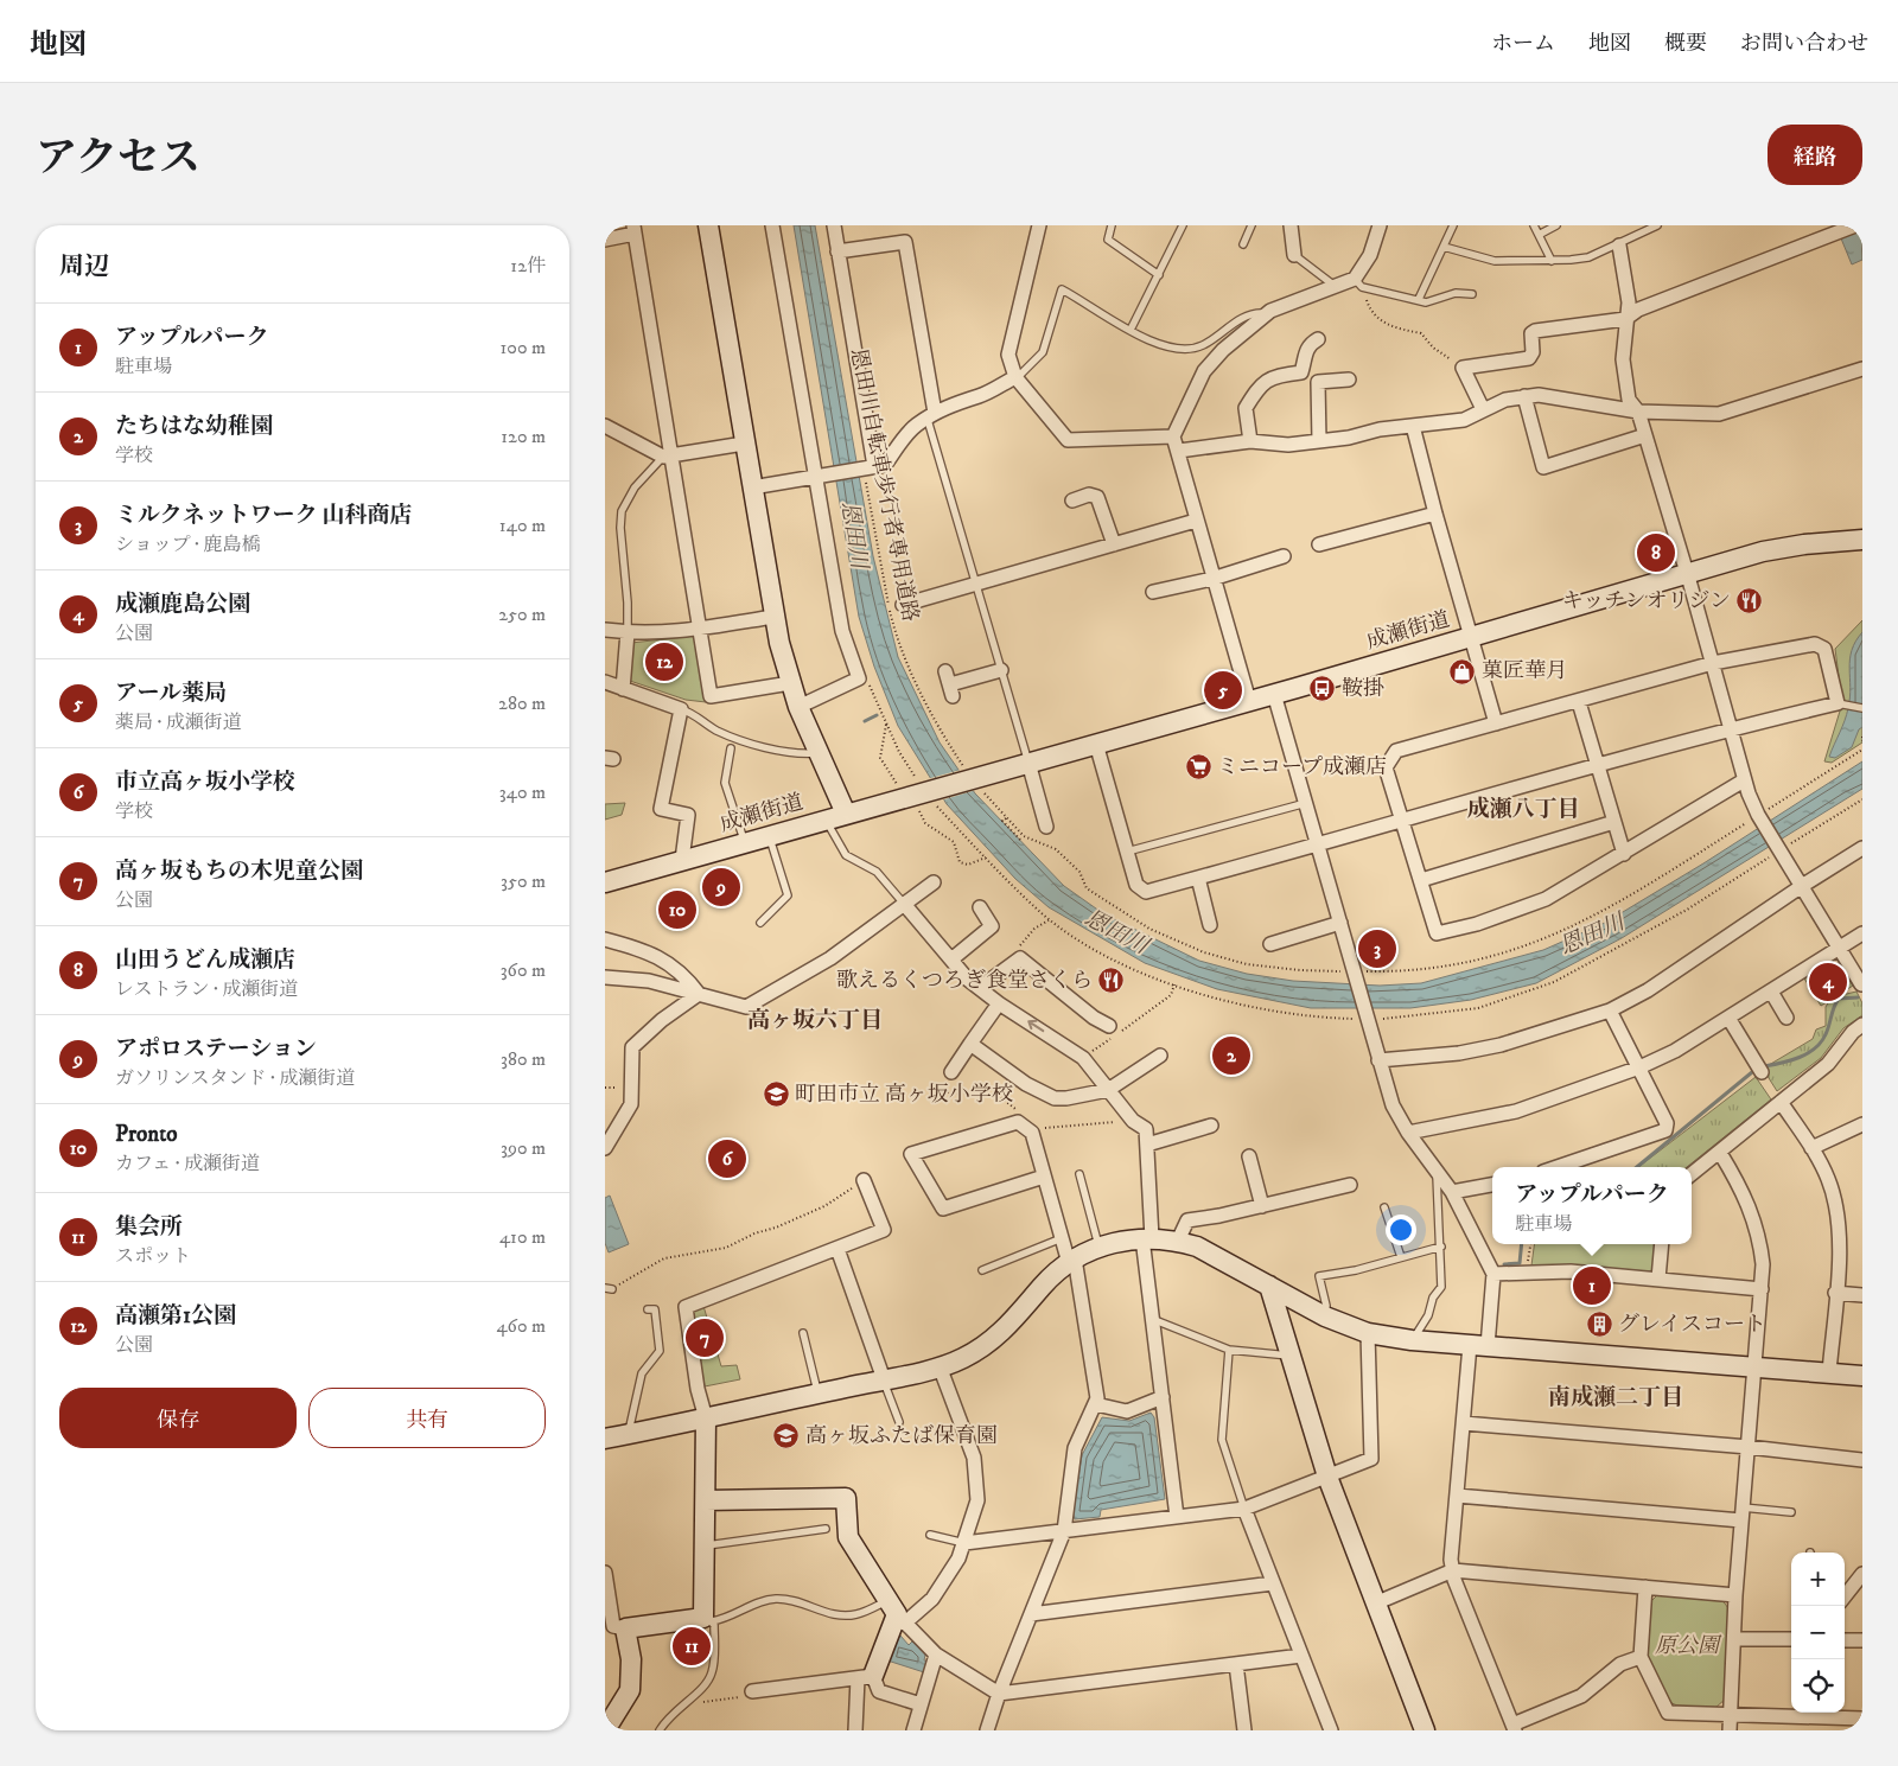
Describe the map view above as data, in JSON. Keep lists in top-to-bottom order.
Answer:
{
  "streets": {
    "street": ["成瀬街道"],
    "path": ["恩田川自転車歩行者専用道路"]
  },
  "crossings": [
    ["恩田川自転車歩行者専用道路", "成瀬街道"]
  ],
  "districts": ["成瀬八丁目", "高ヶ坂六丁目", "南成瀬二丁目"],
  "water": ["恩田川"],
  "parks": ["原公園"],
  "places": {
    "restaurant": ["キッチンオリジン", "歌えるくつろぎ食堂さくら"],
    "shop": ["菓匠華月"],
    "bus stop": ["鞍掛"],
    "supermarket": ["ミニコープ成瀬店"],
    "school or university": ["町田市立 高ヶ坂小学校", "高ヶ坂ふたば保育園"],
    "building": ["グレイスコート"]
  },
  "page": {
    "header": "地図",
    "nav": [
      "ホーム",
      "地図",
      "概要",
      "お問い合わせ"
    ],
    "title": "アクセス",
    "buttons": [
      "経路",
      ["保存", "共有"]
    ],
    "heading": ["周辺", "12件"],
    "list": [
      {
        "mark": "1",
        "name": "アップルパーク",
        "note": "駐車場",
        "value": "100 m"
      },
      {
        "mark": "2",
        "name": "たちはな幼稚園",
        "note": "学校",
        "value": "120 m"
      },
      {
        "mark": "3",
        "name": "ミルクネットワーク 山科商店",
        "note": "ショップ · 鹿島橋",
        "value": "140 m"
      },
      {
        "mark": "4",
        "name": "成瀬鹿島公園",
        "note": "公園",
        "value": "250 m"
      },
      {
        "mark": "5",
        "name": "アール薬局",
        "note": "薬局 · 成瀬街道",
        "value": "280 m"
      },
      {
        "mark": "6",
        "name": "市立高ヶ坂小学校",
        "note": "学校",
        "value": "340 m"
      },
      {
        "mark": "7",
        "name": "高ヶ坂もちの木児童公園",
        "note": "公園",
        "value": "350 m"
      },
      {
        "mark": "8",
        "name": "山田うどん成瀬店",
        "note": "レストラン · 成瀬街道",
        "value": "360 m"
      },
      {
        "mark": "9",
        "name": "アポロステーション",
        "note": "ガソリンスタンド · 成瀬街道",
        "value": "380 m"
      },
      {
        "mark": "10",
        "name": "Pronto",
        "note": "カフェ · 成瀬街道",
        "value": "390 m"
      },
      {
        "mark": "11",
        "name": "集会所",
        "note": "スポット",
        "value": "410 m"
      },
      {
        "mark": "12",
        "name": "高瀬第1公園",
        "note": "公園",
        "value": "460 m"
      }
    ],
    "pins": [
      "8",
      "12",
      "5",
      "9",
      "10",
      "3",
      "4",
      "2",
      "6",
      "1",
      "7",
      "11"
    ],
    "popup": ["アップルパーク", "駐車場"],
    "map_buttons": ["+", "−"]
  }
}
